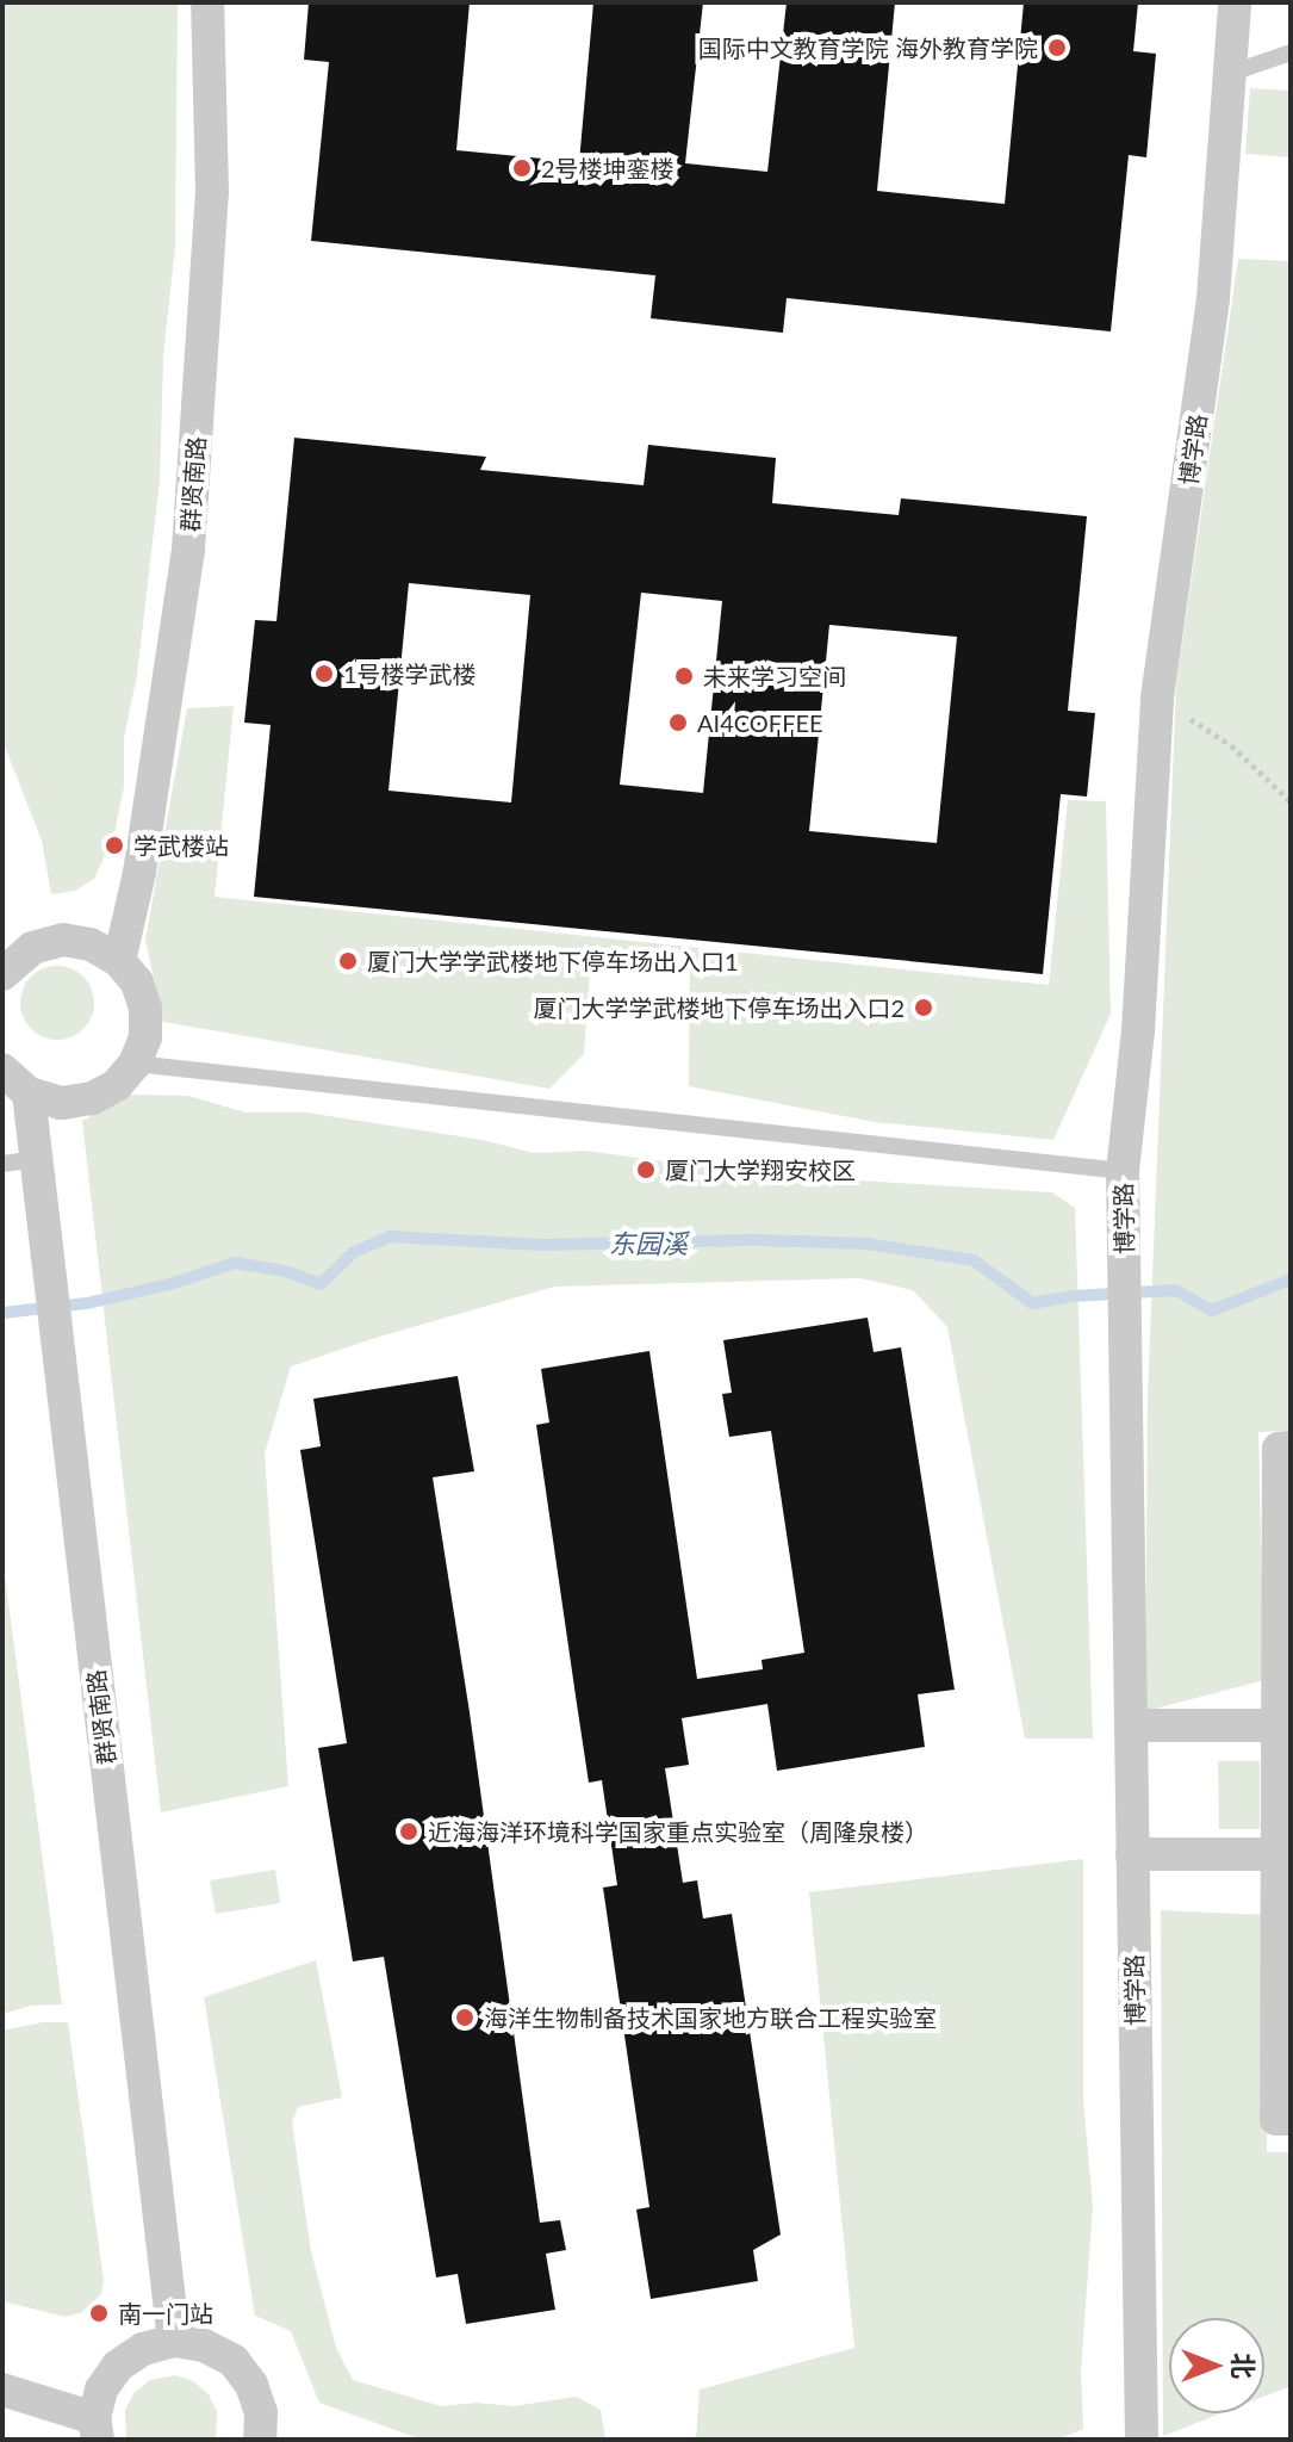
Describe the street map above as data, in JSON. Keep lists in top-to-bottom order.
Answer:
{
  "streets": {
    "street": ["博学路", "群贤南路"]
  },
  "water": ["东园溪"],
  "places": [
    "国际中文教育学院 海外教育学院",
    "2号楼坤銮楼",
    "1号楼学武楼",
    "未来学习空间",
    "AI4COFFEE",
    "学武楼站",
    "厦门大学学武楼地下停车场出入口1",
    "厦门大学学武楼地下停车场出入口2",
    "厦门大学翔安校区",
    "近海海洋环境科学国家重点实验室（周隆泉楼）",
    "海洋生物制备技术国家地方联合工程实验室",
    "南一门站"
  ],
  "north": "right"
}
